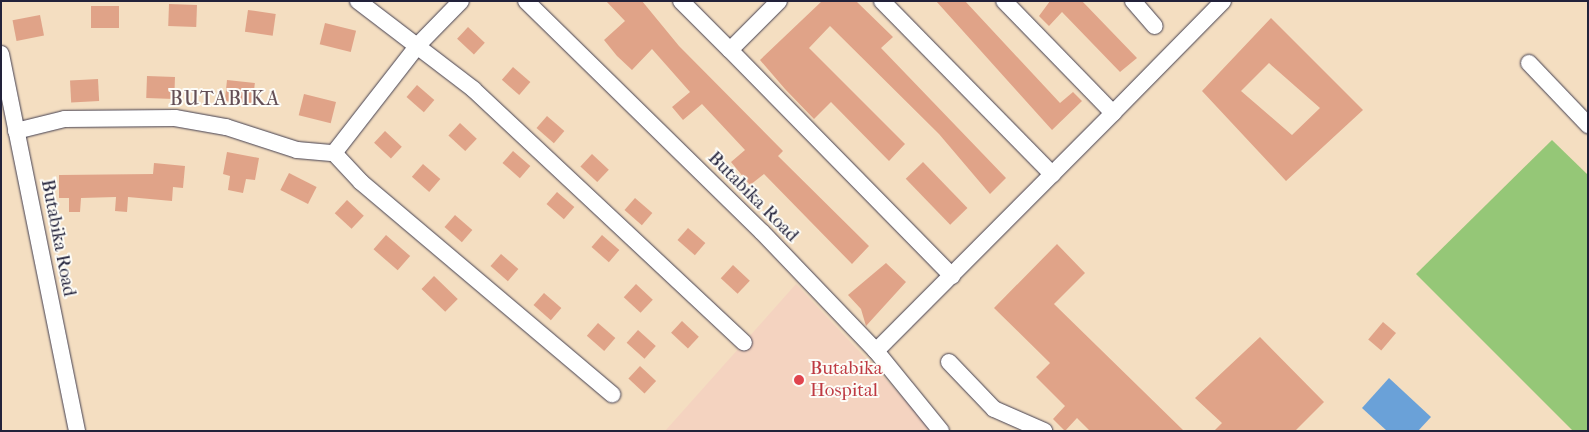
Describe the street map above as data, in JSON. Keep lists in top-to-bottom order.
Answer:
{
  "streets": {
    "street": ["Butabika Road"]
  },
  "districts": ["BUTABIKA"],
  "places": ["Butabika Hospital"]
}
